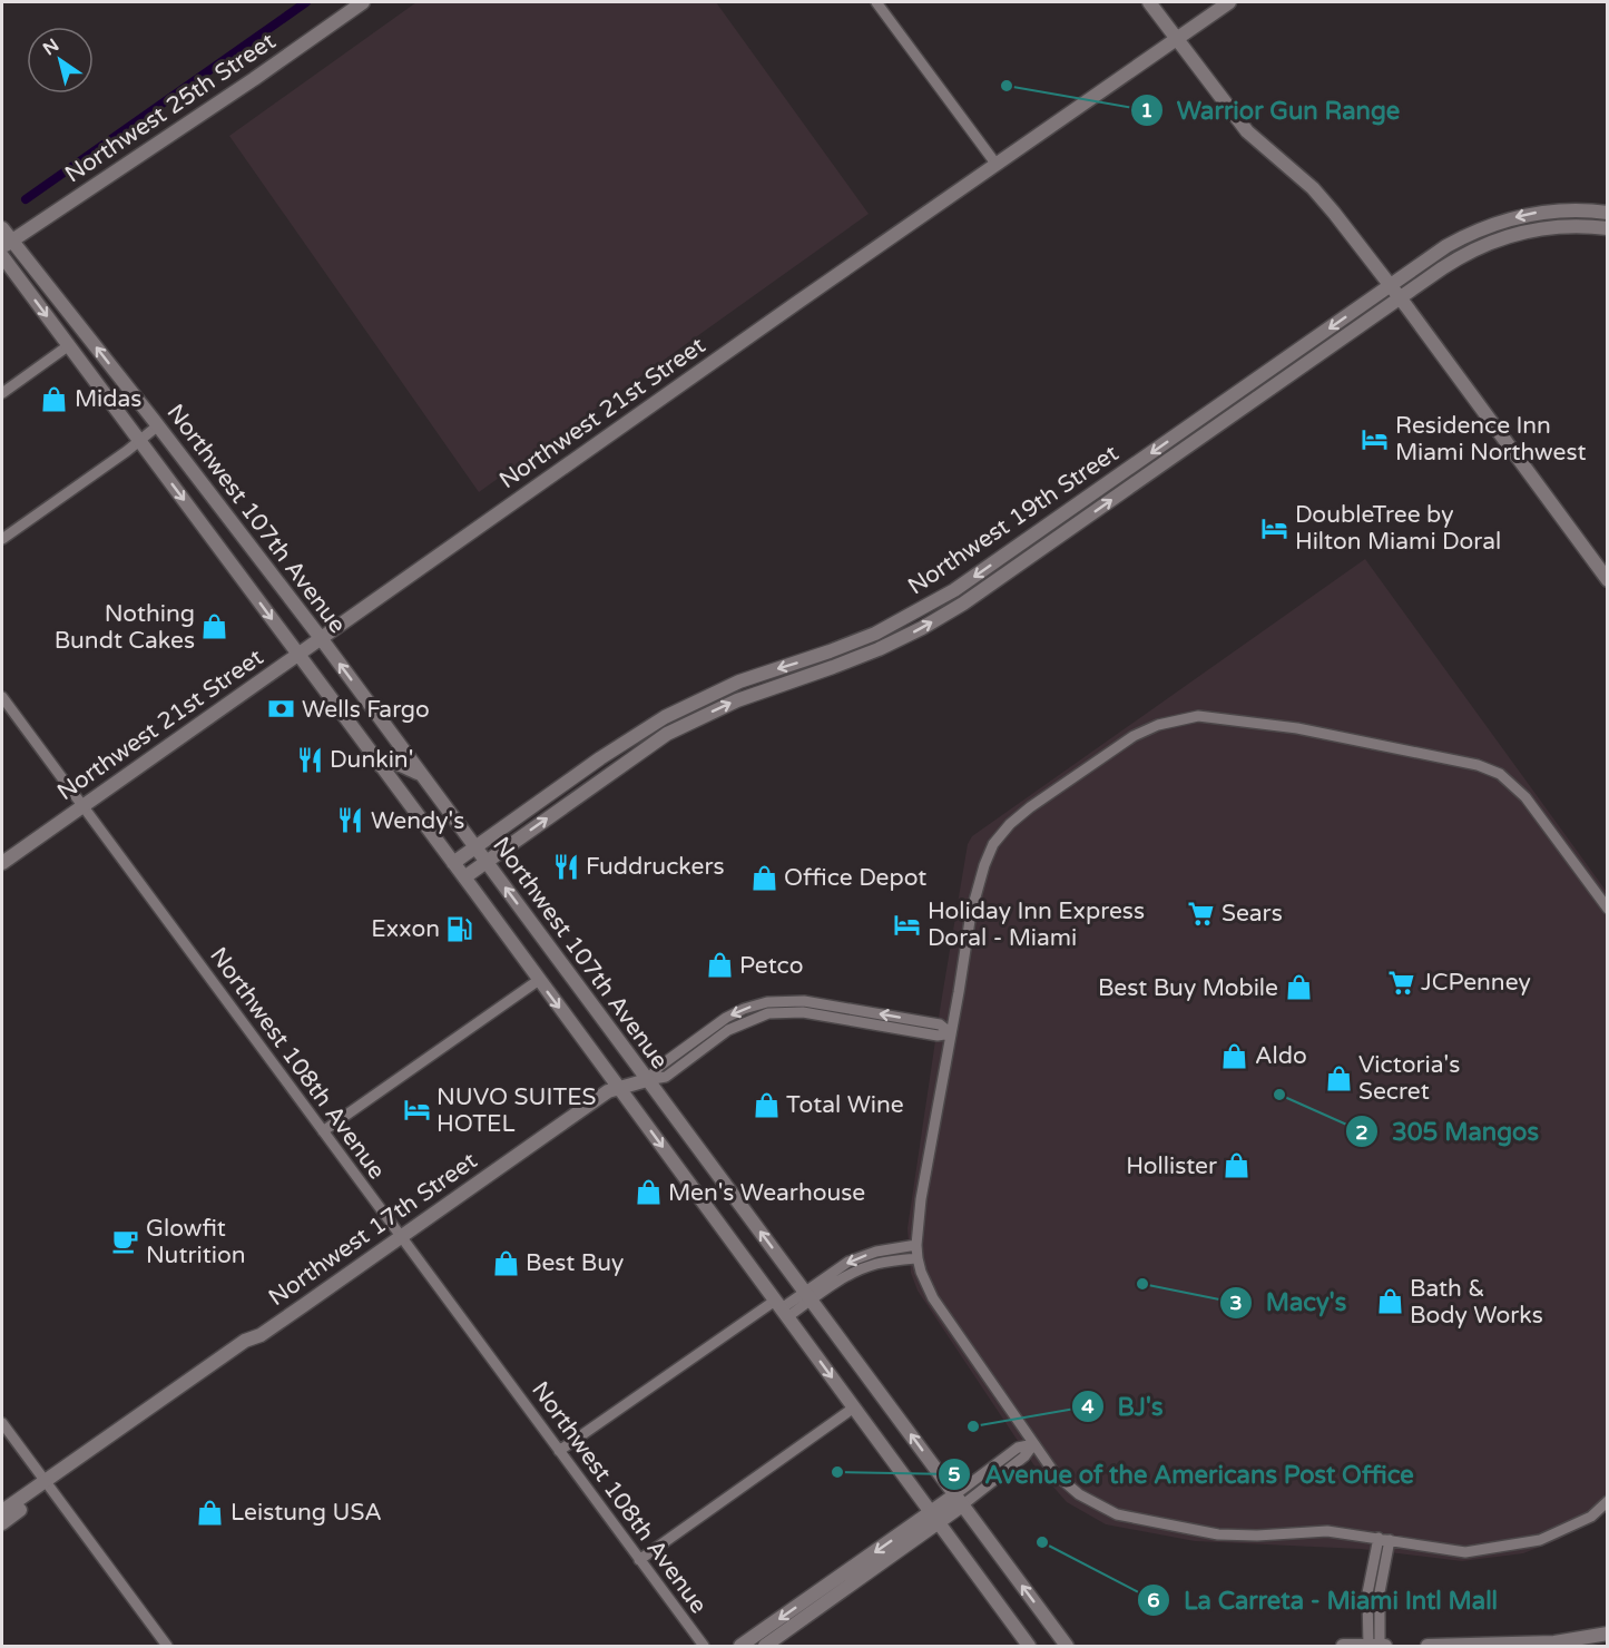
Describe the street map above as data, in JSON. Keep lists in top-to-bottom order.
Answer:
{
  "streets": {
    "street": [
      "Northwest 25th Street",
      "Northwest 21st Street",
      "Northwest 107th Avenue",
      "Northwest 19th Street",
      "Northwest 108th Avenue",
      "Northwest 17th Street"
    ]
  },
  "crossings": [
    ["Northwest 25th Street", "Northwest 107th Avenue"],
    ["Northwest 21st Street", "Northwest 107th Avenue"],
    ["Northwest 21st Street", "Northwest 108th Avenue"],
    ["Northwest 107th Avenue", "Northwest 19th Street"],
    ["Northwest 107th Avenue", "Northwest 17th Street"],
    ["Northwest 108th Avenue", "Northwest 17th Street"]
  ],
  "places": {
    "other": [
      "Warrior Gun Range",
      "305 Mangos",
      "Macy's",
      "BJ's",
      "Avenue of the Americans Post Office",
      "La Carreta - Miami Intl Mall"
    ],
    "shop": [
      "Midas",
      "Nothing Bundt Cakes",
      "Office Depot",
      "Petco",
      "Best Buy Mobile",
      "Aldo",
      "Victoria's Secret",
      "Total Wine",
      "Hollister",
      "Men's Wearhouse",
      "Best Buy",
      "Bath & Body Works",
      "Leistung USA"
    ],
    "hotel": [
      "Residence Inn Miami Northwest",
      "DoubleTree by Hilton Miami Doral",
      "Holiday Inn Express Doral - Miami",
      "NUVO SUITES HOTEL"
    ],
    "bank": ["Wells Fargo"],
    "restaurant": ["Dunkin'", "Wendy's", "Fuddruckers"],
    "supermarket": ["Sears", "JCPenney"],
    "fuel station": ["Exxon"],
    "cafe": ["Glowfit Nutrition"]
  },
  "north": "top left"
}
